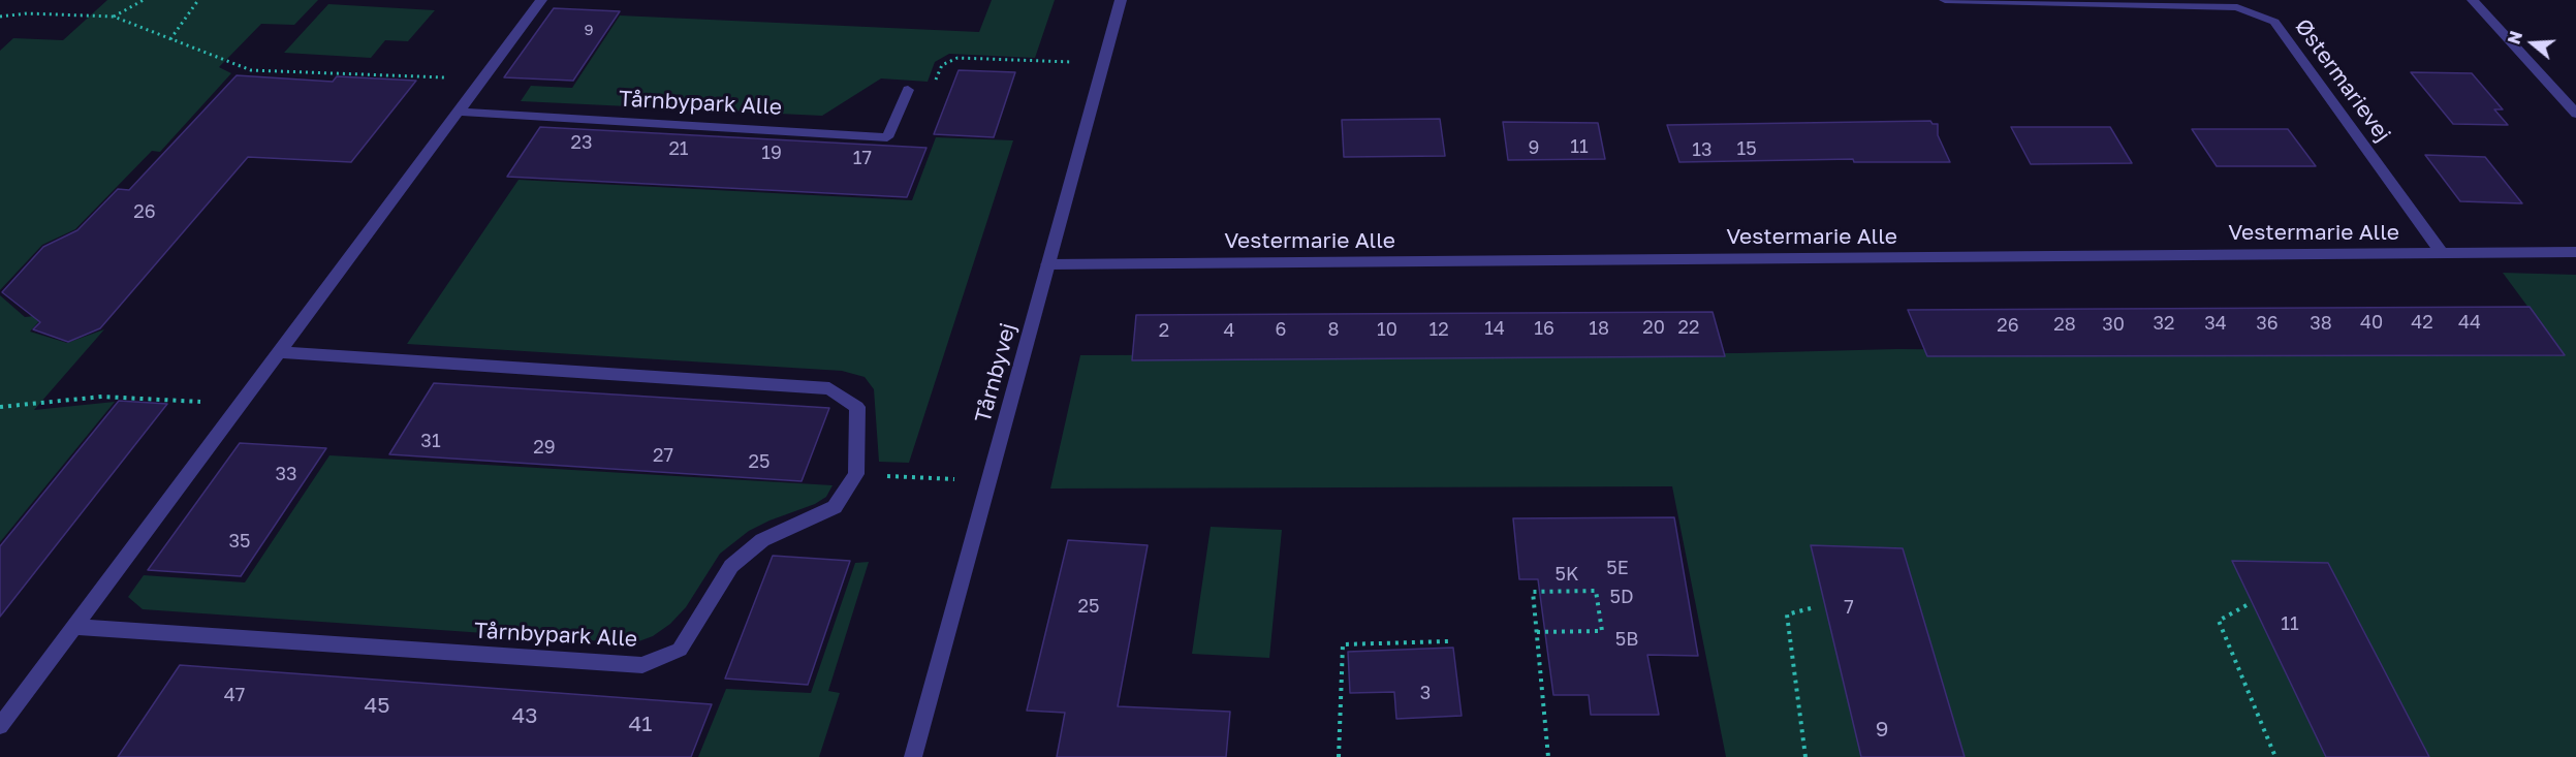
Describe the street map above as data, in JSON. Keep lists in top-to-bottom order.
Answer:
{
  "streets": {
    "street": [
      "Østermarievej",
      "Tårnbypark Alle",
      "Vestermarie Alle",
      "Tårnbyvej"
    ]
  },
  "crossings": [
    ["Østermarievej", "Vestermarie Alle"],
    ["Vestermarie Alle", "Tårnbyvej"]
  ],
  "house_numbers": [
    "9",
    "23",
    "11",
    "9",
    "21",
    "15",
    "13",
    "19",
    "17",
    "26",
    "40",
    "42",
    "44",
    "32",
    "34",
    "36",
    "38",
    "28",
    "30",
    "26",
    "20",
    "22",
    "14",
    "16",
    "18",
    "6",
    "8",
    "10",
    "12",
    "2",
    "4",
    "31",
    "29",
    "27",
    "25",
    "33",
    "35",
    "5E",
    "5K",
    "5D",
    "25",
    "7",
    "11",
    "5B",
    "3",
    "47",
    "45",
    "43",
    "41",
    "9"
  ],
  "north": "left"
}
